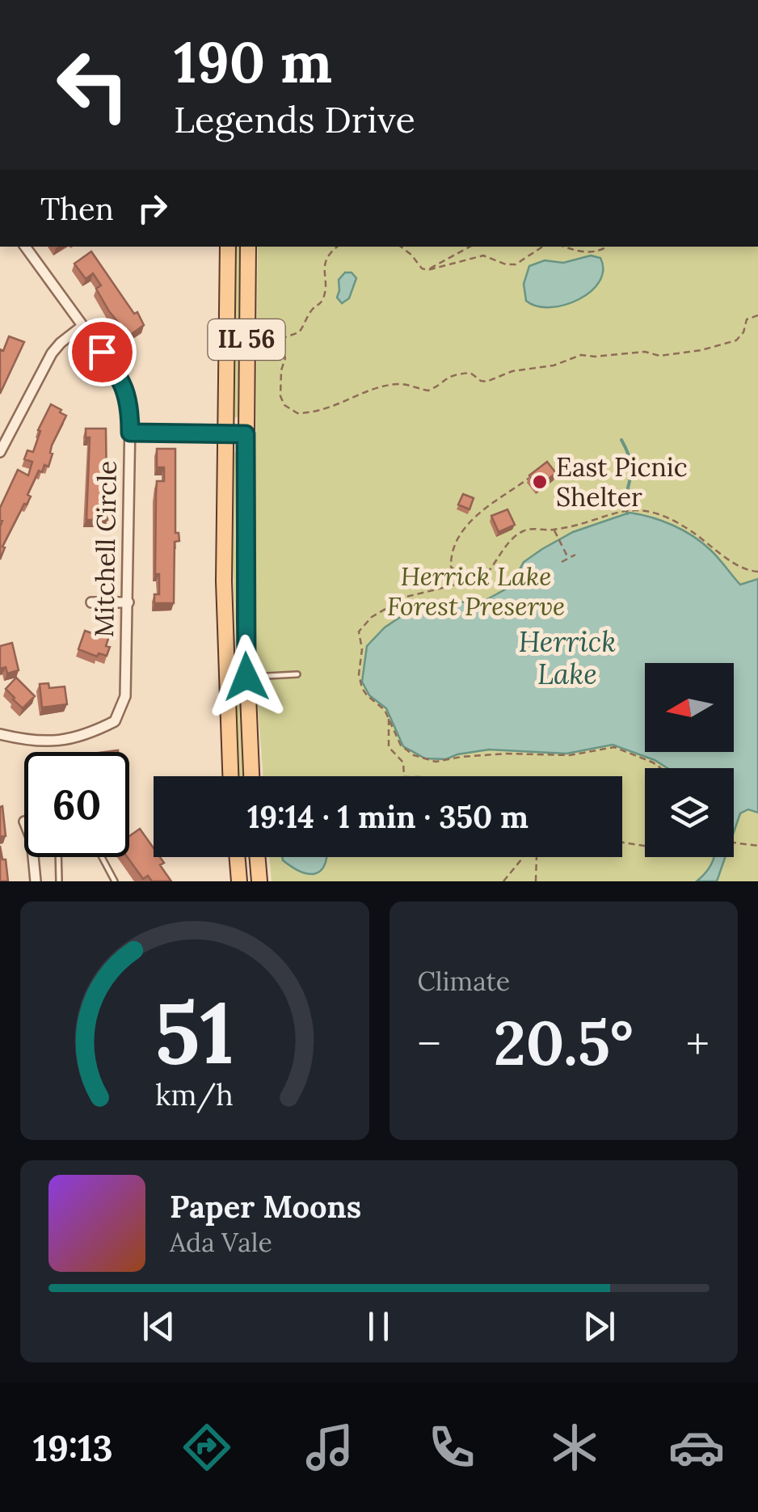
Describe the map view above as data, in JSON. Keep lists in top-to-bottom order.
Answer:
{
  "streets": {
    "main road": ["IL 56"],
    "street": ["Mitchell Circle"]
  },
  "water": ["Herrick Lake"],
  "parks": ["Herrick Lake Forest Preserve"],
  "places": ["East Picnic Shelter"],
  "north": "left",
  "page": {
    "turn": ["190 m", "Legends Drive"],
    "then": "Then",
    "limit": "60",
    "trip": "19:14 · 1 min · 350 m",
    "tile": "Climate",
    "heat": ["−", "20.5°", "+"],
    "song": ["Paper Moons", "Ada Vale"],
    "tabs": "19:13",
    "gauge": ["51", "km/h"]
  }
}
